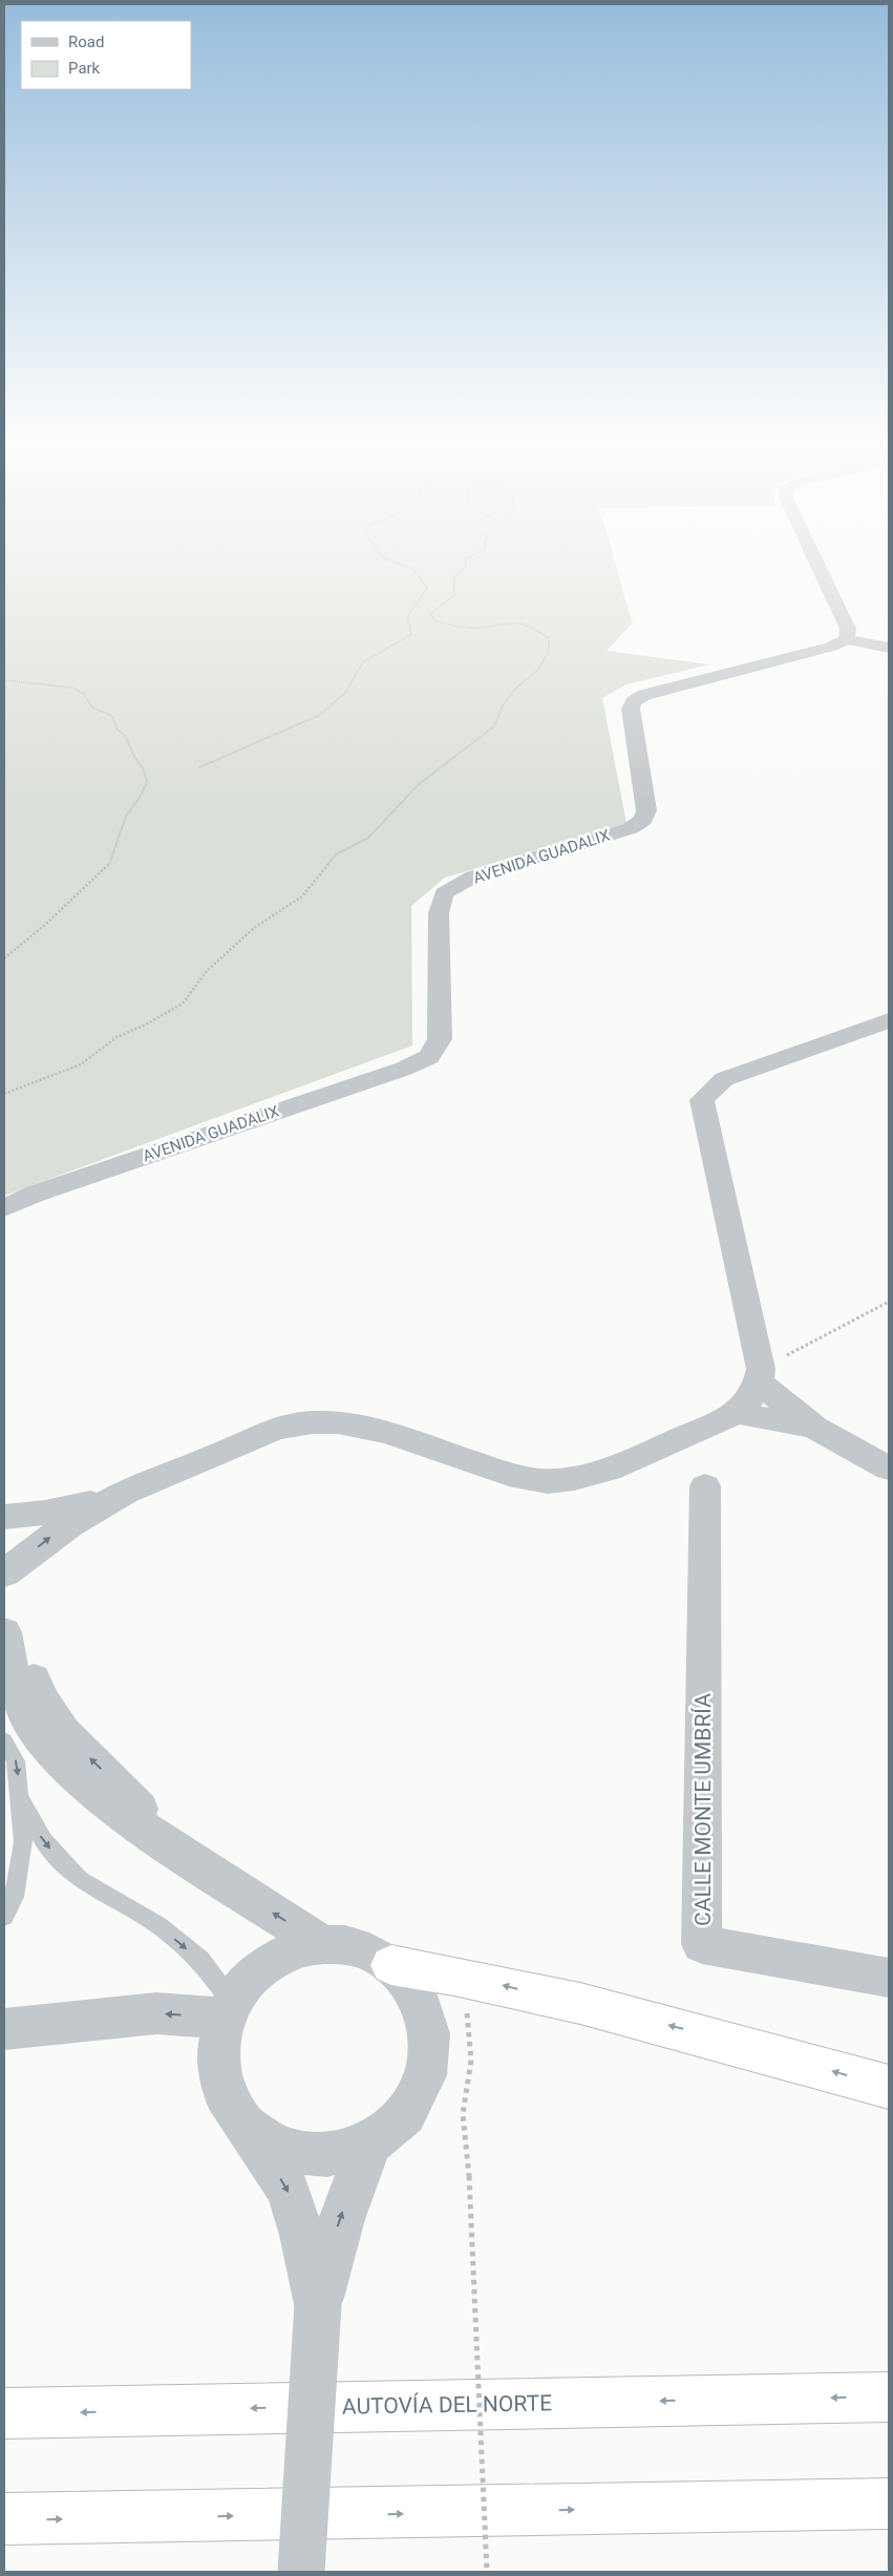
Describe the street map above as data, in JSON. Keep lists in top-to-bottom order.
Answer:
{
  "streets": {
    "highway": ["AUTOVÍA DEL NORTE"],
    "street": ["AVENIDA GUADALIX", "CALLE MONTE UMBRÍA"]
  },
  "legend": ["Road", "Park"]
}
